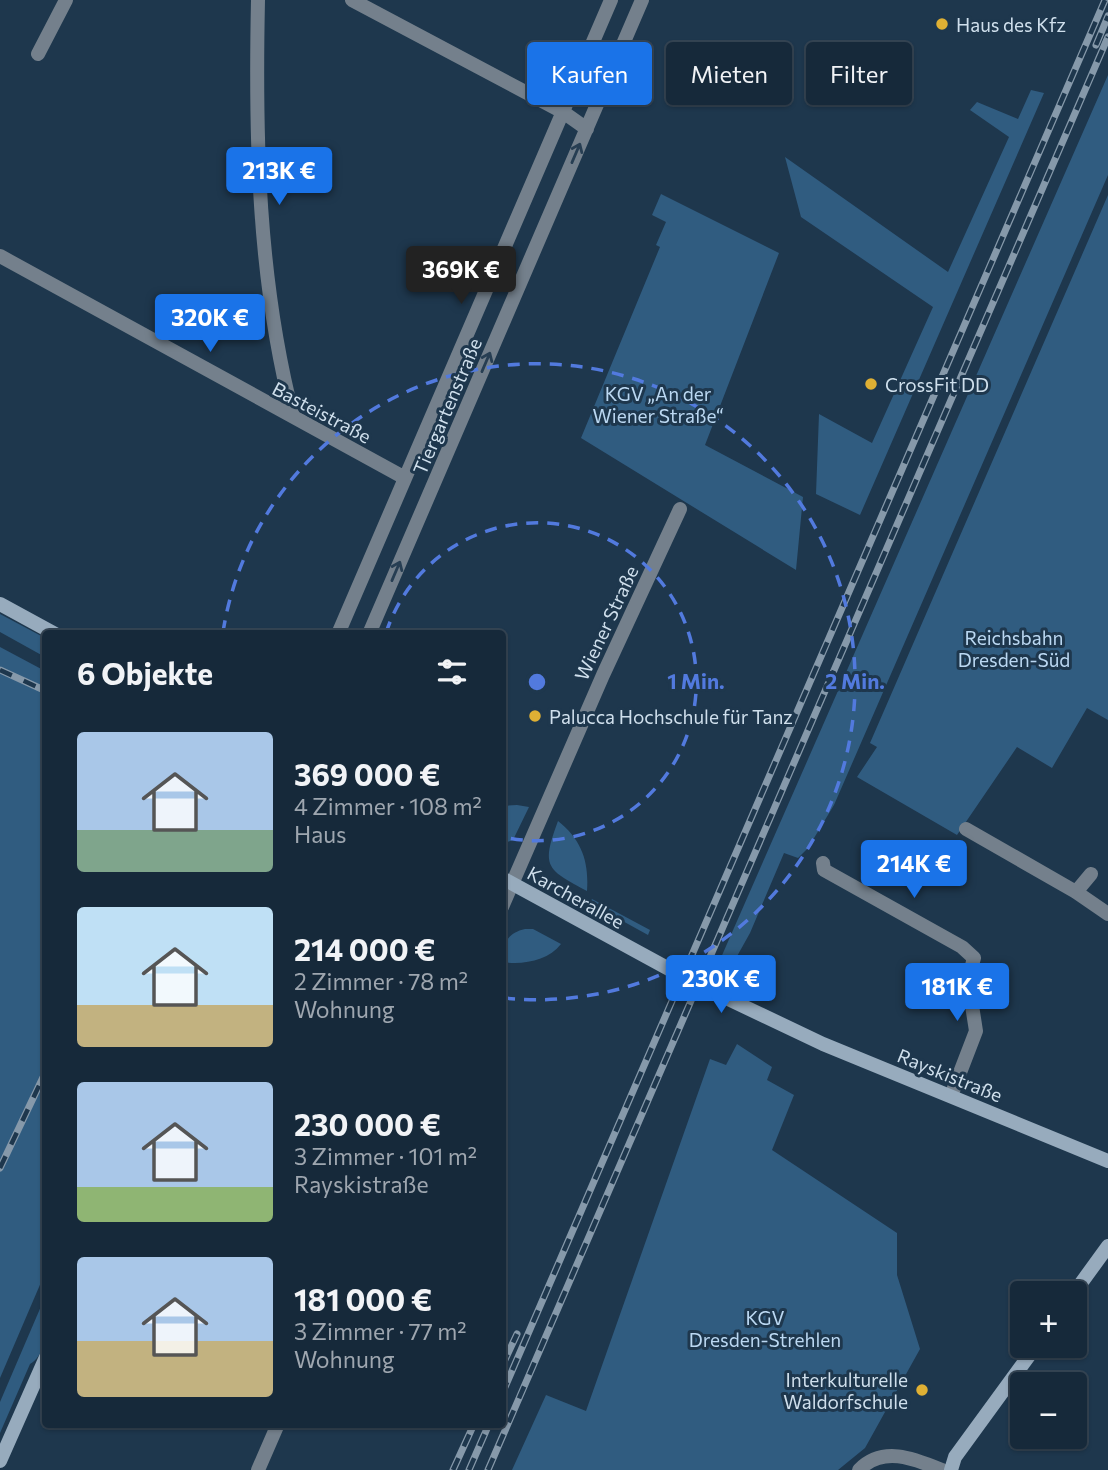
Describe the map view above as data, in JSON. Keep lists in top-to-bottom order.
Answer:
{
  "streets": {
    "street": [
      "Tiergartenstraße",
      "Basteistraße",
      "Wiener Straße",
      "Karcherallee",
      "Rayskistraße"
    ]
  },
  "crossings": [
    ["Tiergartenstraße", "Basteistraße"],
    ["Wiener Straße", "Karcherallee"]
  ],
  "parks": ["KGV „An der Wiener Straße“", "Reichsbahn Dresden-Süd", "KGV Dresden-Strehlen"],
  "places": [
    "Haus des Kfz",
    "CrossFit DD",
    "Palucca Hochschule für Tanz",
    "Interkulturelle Waldorfschule"
  ],
  "page": {
    "chip": ["Kaufen", "Mieten", "Filter"],
    "price": [
      "213K €",
      "369K €",
      "320K €",
      "214K €",
      "230K €",
      "181K €"
    ],
    "heading": "6 Objekte",
    "list": [
      {
        "name": "369 000 €",
        "note": "4 Zimmer · 108 m² · Haus"
      },
      {
        "name": "214 000 €",
        "note": "2 Zimmer · 78 m² · Wohnung"
      },
      {
        "name": "230 000 €",
        "note": "3 Zimmer · 101 m² · Rayskistraße"
      },
      {
        "name": "181 000 €",
        "note": "3 Zimmer · 77 m² · Wohnung"
      }
    ],
    "map_buttons": ["+", "−"]
  },
  "rings": ["1 Min.", "2 Min."]
}
